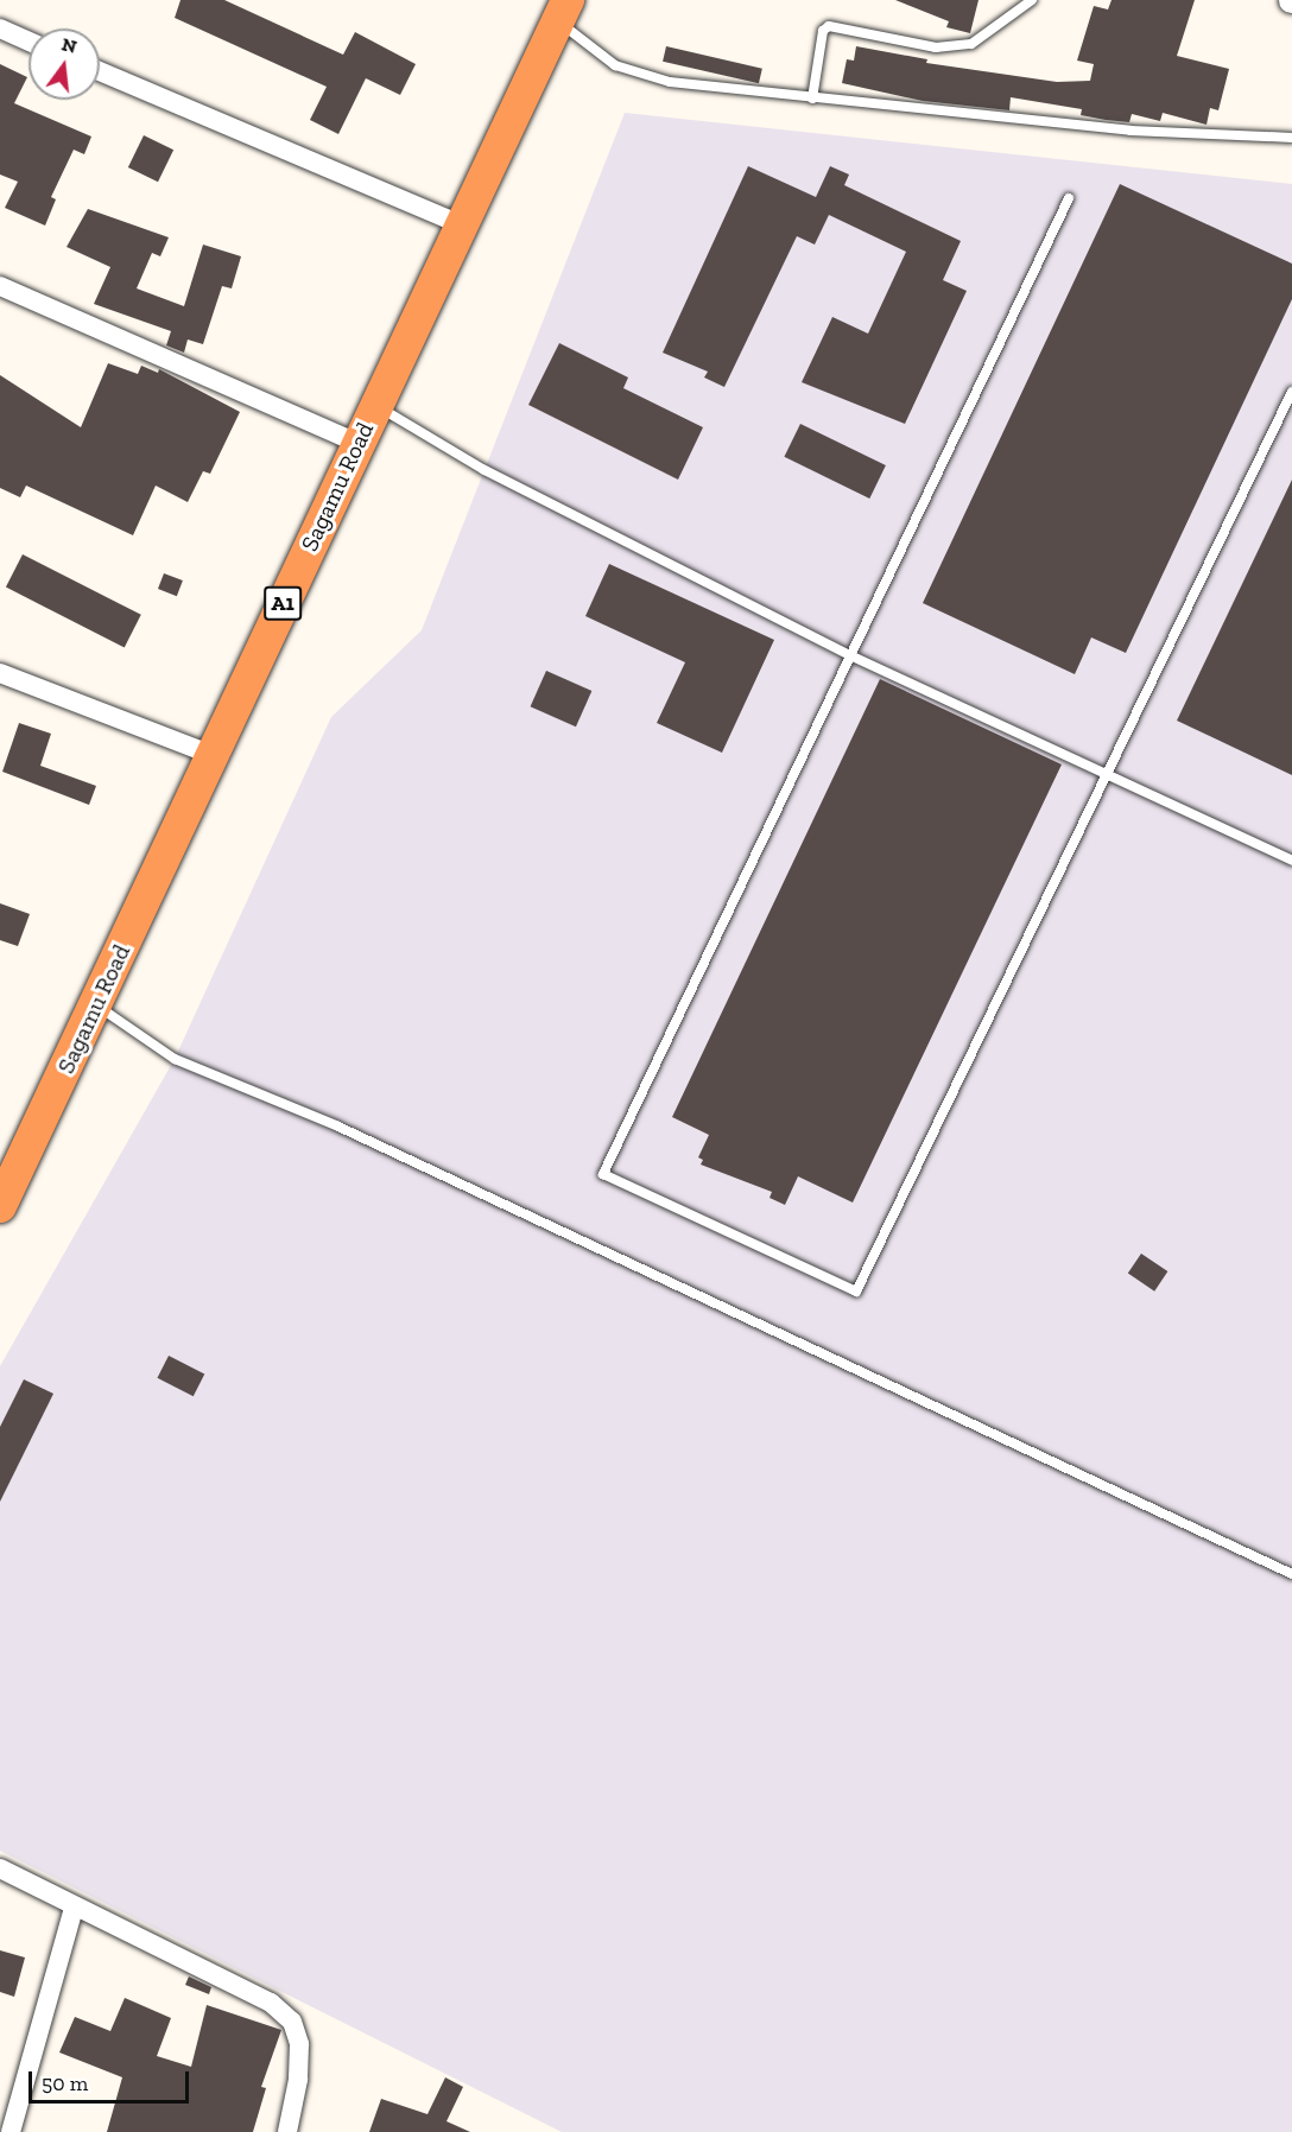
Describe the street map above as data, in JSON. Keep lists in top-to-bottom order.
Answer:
{
  "streets": {
    "highway": ["Sagamu Road", "A1"]
  },
  "scale_bar": "50 m",
  "north": "top"
}
